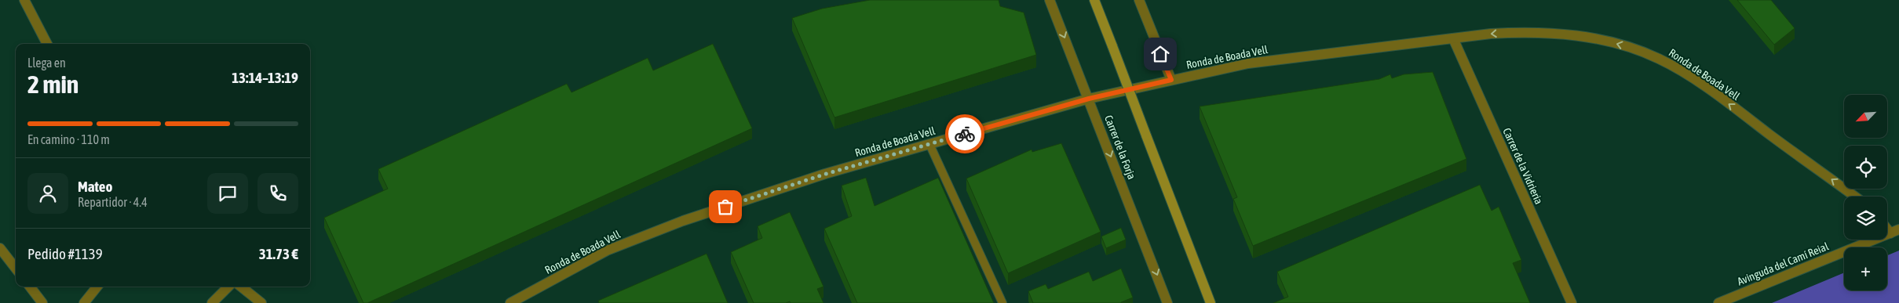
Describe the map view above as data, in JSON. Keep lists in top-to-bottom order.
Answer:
{
  "streets": {
    "street": [
      "Ronda de Boada Vell",
      "Carrer de la Forja",
      "Carrer de la Vidrieria",
      "Avinguda del Camí Reial"
    ]
  },
  "crossings": [
    ["Ronda de Boada Vell", "Carrer de la Forja"],
    ["Ronda de Boada Vell", "Carrer de la Vidrieria"]
  ],
  "one_way": ["Carrer de la Forja"],
  "north": "bottom left",
  "page": {
    "heading": ["2 min", "Llega en", "13:14–13:19"],
    "panel": [
      "Mateo",
      "Repartidor · 4.4",
      "Pedido #1139",
      "31.73 €"
    ],
    "map_buttons": "+",
    "bar": "En camino · 110 m"
  }
}
